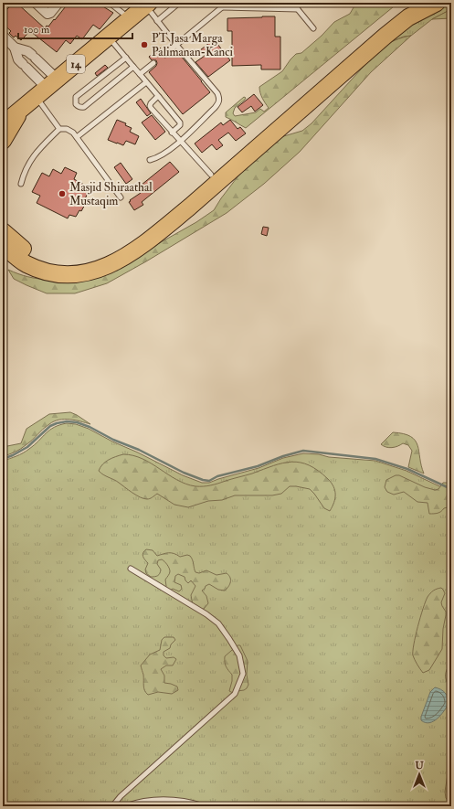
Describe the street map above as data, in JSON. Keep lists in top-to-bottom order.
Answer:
{
  "streets": {
    "highway": ["14"]
  },
  "places": ["PT Jasa Marga Palimanan-Kanci", "Masjid Shiraathal Mustaqim"],
  "scale_bar": "100 m",
  "north": "top"
}
